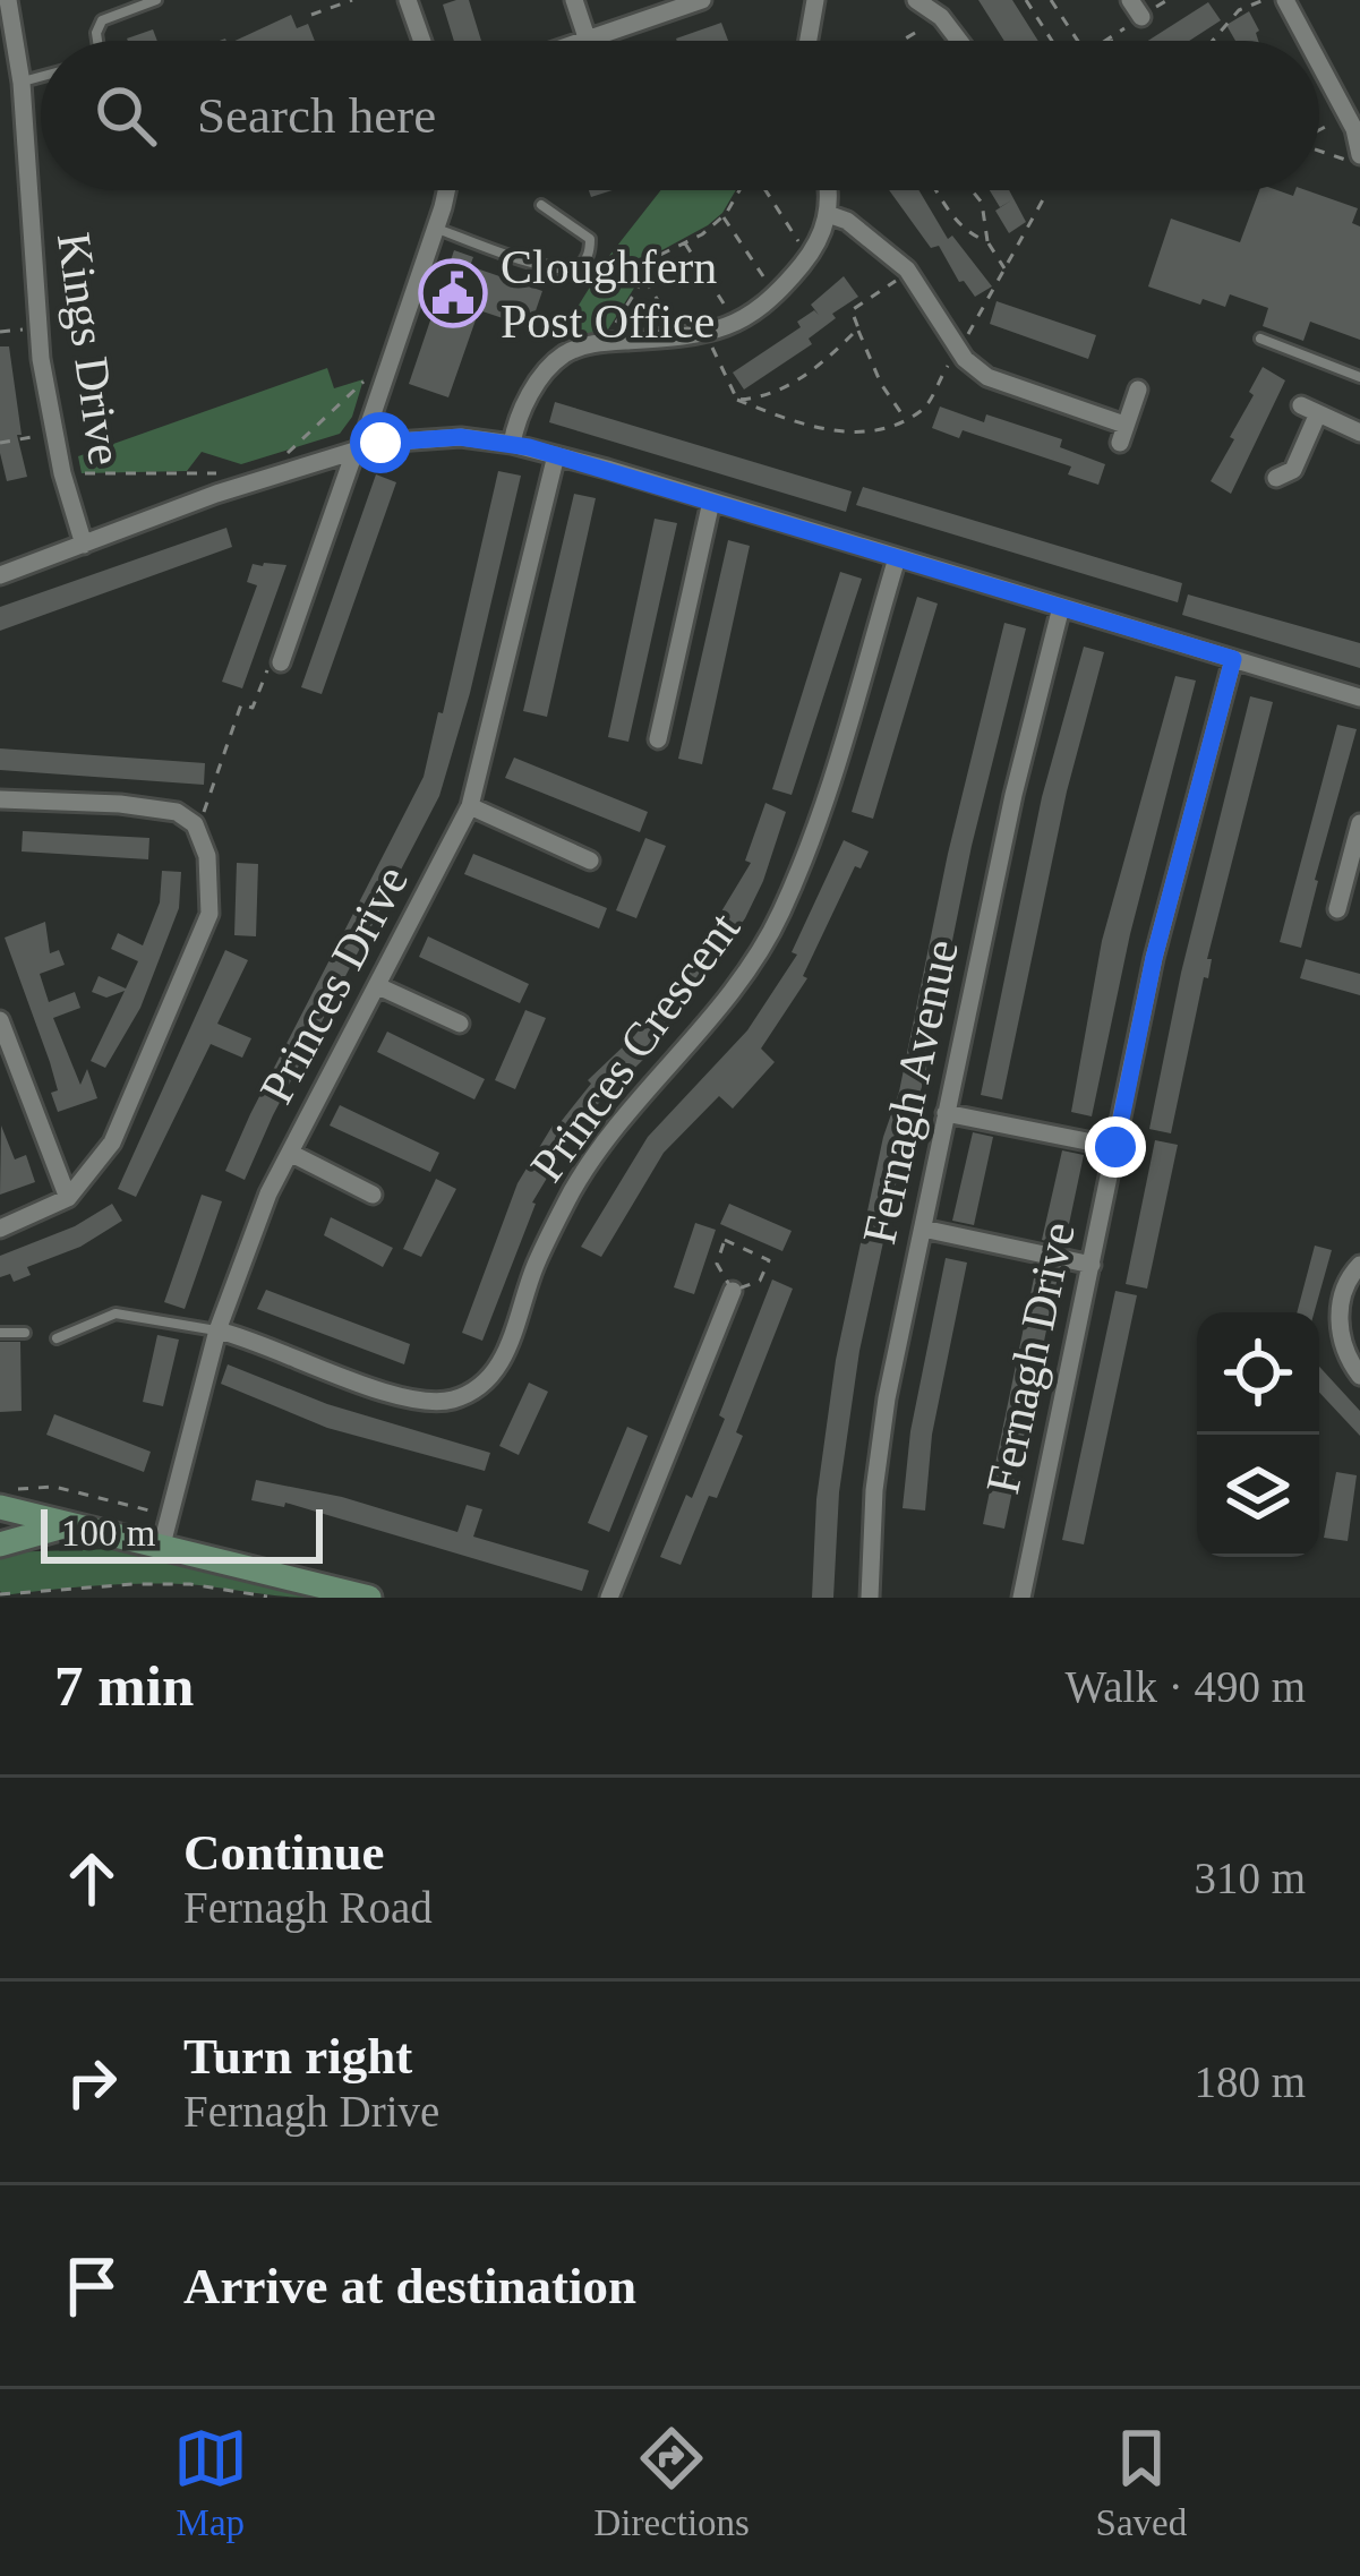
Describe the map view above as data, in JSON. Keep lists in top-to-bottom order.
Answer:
{
  "streets": {
    "street": [
      "Kings Drive",
      "Princes Drive",
      "Princes Crescent",
      "Fernagh Avenue",
      "Fernagh Drive"
    ]
  },
  "crossings": [
    ["Princes Drive", "Princes Crescent"]
  ],
  "places": {
    "public building": ["Cloughfern Post Office"]
  },
  "scale_bar": "100 m",
  "page": {
    "search": "Search here",
    "scale": "100 m",
    "heading": ["7 min", "Walk · 490 m"],
    "list": [
      ["Continue", "Fernagh Road", "310 m"],
      ["Turn right", "Fernagh Drive", "180 m"],
      "Arrive at destination"
    ],
    "nav": ["Map", "Directions", "Saved"]
  }
}
